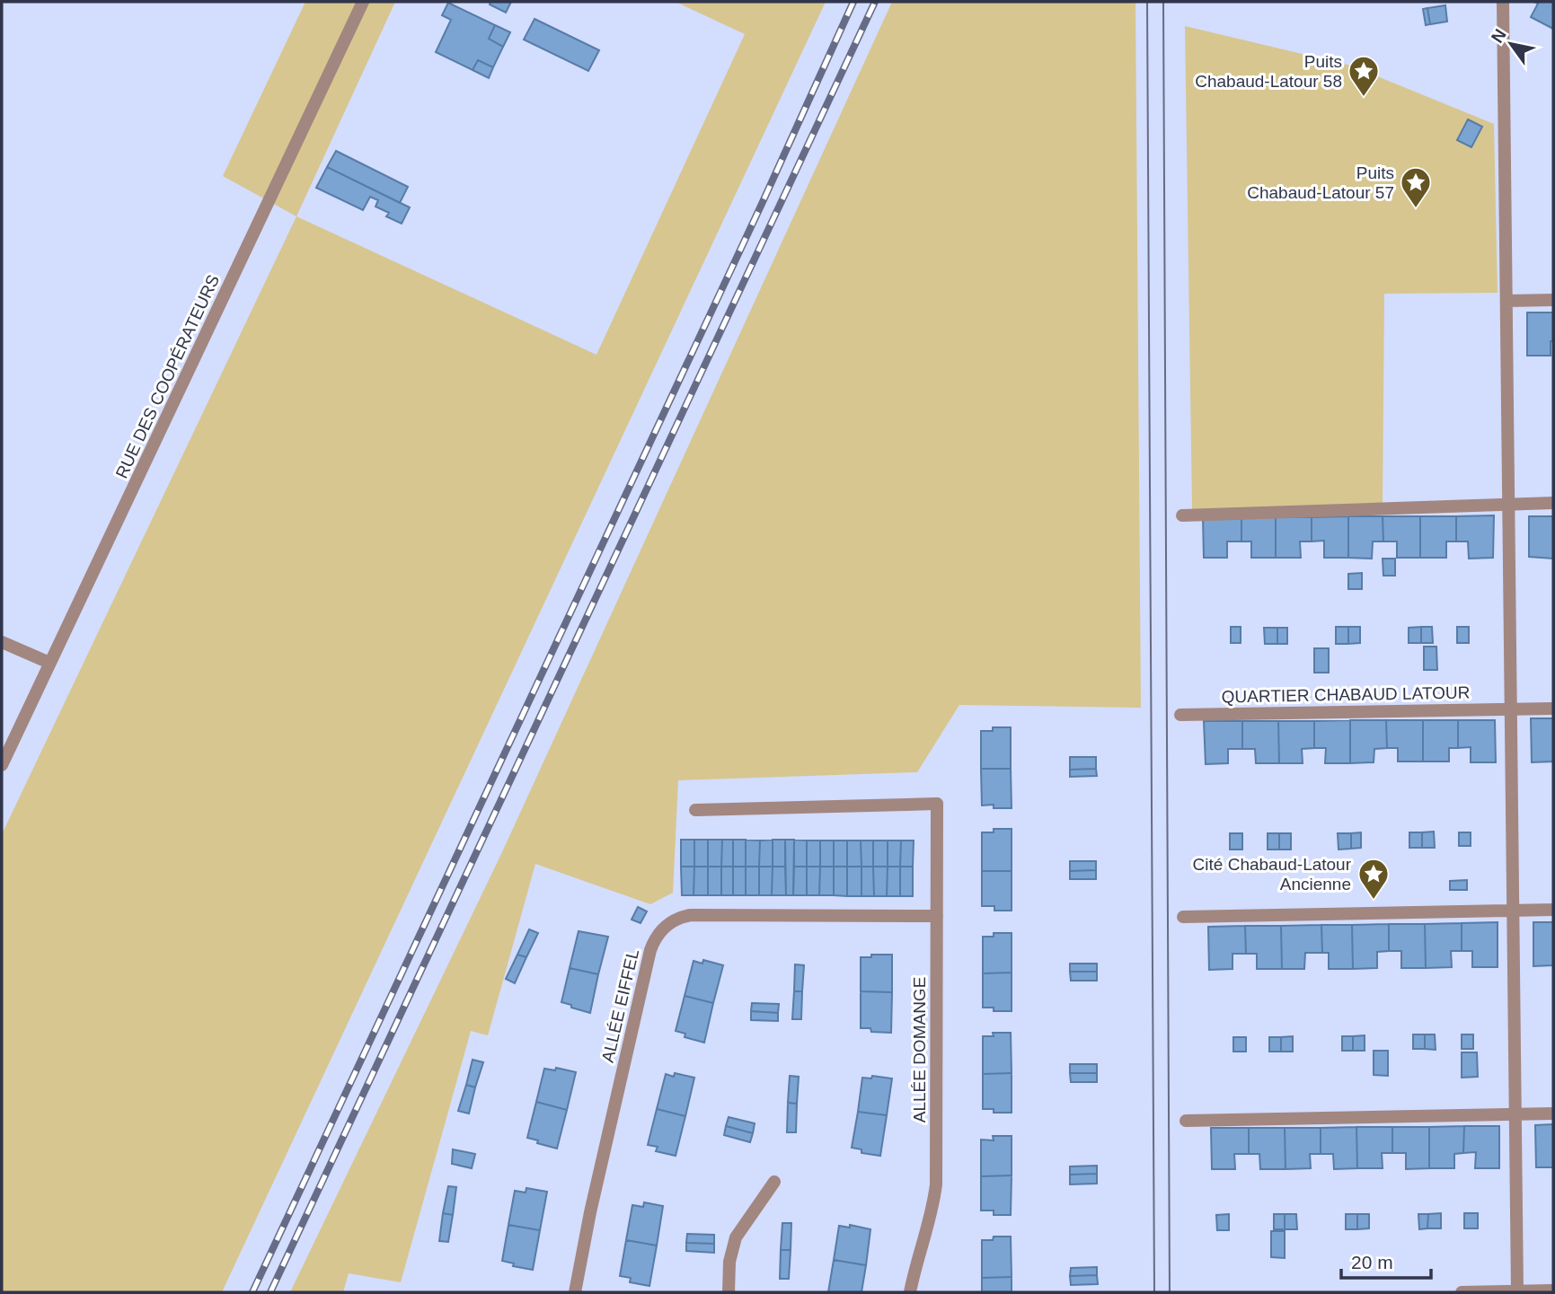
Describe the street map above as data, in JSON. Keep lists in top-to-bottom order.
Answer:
{
  "streets": {
    "street": [
      "RUE DES COOPÉRATEURS",
      "QUARTIER CHABAUD LATOUR",
      "ALLÉE EIFFEL",
      "ALLÉE DOMANGE"
    ]
  },
  "crossings": [
    ["ALLÉE EIFFEL", "ALLÉE DOMANGE"]
  ],
  "places": {
    "place": ["Puits Chabaud-Latour 58", "Puits Chabaud-Latour 57", "Cité Chabaud-Latour Ancienne"]
  },
  "scale_bar": "20 m",
  "north": "top left"
}
